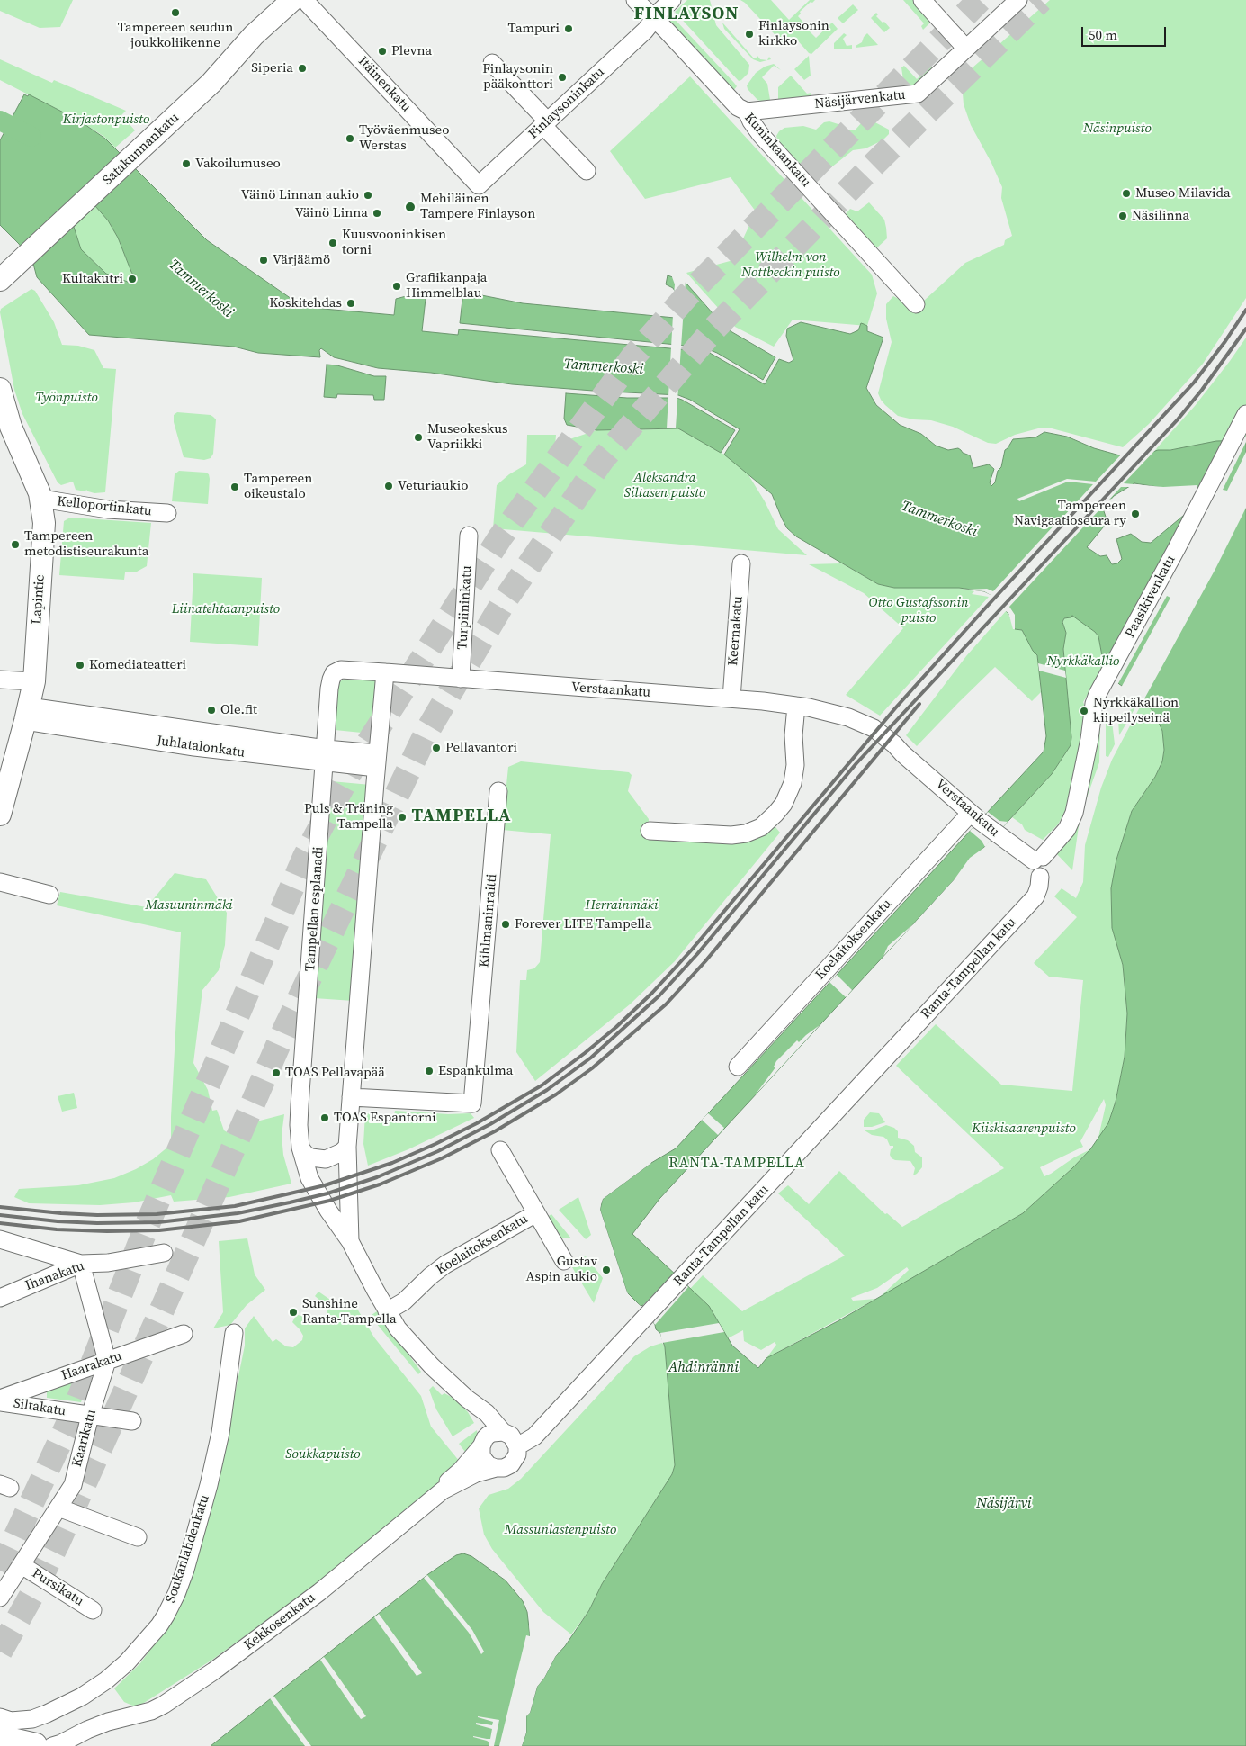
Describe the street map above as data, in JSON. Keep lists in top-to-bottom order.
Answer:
{
  "streets": {
    "main road": ["Satakunnankatu", "Lapintie"],
    "street": [
      "Itäinenkatu",
      "Näsijärvenkatu",
      "Finlaysoninkatu",
      "Kuninkaankatu",
      "Kelloportinkatu",
      "Paasikivenkatu",
      "Turpiininkatu",
      "Keernakatu",
      "Verstaankatu",
      "Juhlatalonkatu",
      "Tampellan esplanadi",
      "Kihlmaninraitti",
      "Koelaitoksenkatu",
      "Ranta-Tampellan katu",
      "Ihanakatu",
      "Haarakatu",
      "Siltakatu",
      "Kaarikatu",
      "Soukanlahdenkatu",
      "Pursikatu",
      "Kekkosenkatu"
    ]
  },
  "crossings": [
    ["Itäinenkatu", "Finlaysoninkatu"],
    ["Itäinenkatu", "Satakunnankatu"],
    ["Näsijärvenkatu", "Kuninkaankatu"],
    ["Finlaysoninkatu", "Kuninkaankatu"],
    ["Kelloportinkatu", "Lapintie"],
    ["Paasikivenkatu", "Verstaankatu"],
    ["Paasikivenkatu", "Ranta-Tampellan katu"],
    ["Lapintie", "Juhlatalonkatu"],
    ["Turpiininkatu", "Verstaankatu"],
    ["Keernakatu", "Verstaankatu"],
    ["Verstaankatu", "Tampellan esplanadi"],
    ["Verstaankatu", "Koelaitoksenkatu"],
    ["Verstaankatu", "Ranta-Tampellan katu"],
    ["Juhlatalonkatu", "Tampellan esplanadi"],
    ["Tampellan esplanadi", "Kihlmaninraitti"],
    ["Tampellan esplanadi", "Koelaitoksenkatu"],
    ["Tampellan esplanadi", "Ranta-Tampellan katu"],
    ["Tampellan esplanadi", "Kekkosenkatu"],
    ["Ranta-Tampellan katu", "Kekkosenkatu"],
    ["Haarakatu", "Siltakatu"],
    ["Haarakatu", "Kaarikatu"],
    ["Siltakatu", "Kaarikatu"],
    ["Kaarikatu", "Pursikatu"]
  ],
  "districts": ["FINLAYSON", "TAMPELLA", "RANTA-TAMPELLA"],
  "water": ["Tammerkoski", "Ahdinränni", "Näsijärvi"],
  "parks": [
    "Kirjastonpuisto",
    "Näsinpuisto",
    "Wilhelm von Nottbeckin puisto",
    "Työnpuisto",
    "Aleksandra Siltasen puisto",
    "Otto Gustafssonin puisto",
    "Liinatehtaanpuisto",
    "Nyrkkäkallio",
    "Masuuninmäki",
    "Herrainmäki",
    "Kiiskisaarenpuisto",
    "Soukkapuisto",
    "Massunlastenpuisto"
  ],
  "places": [
    "Tampereen seudun joukkoliikenne",
    "Tampuri",
    "Finlaysonin kirkko",
    "Plevna",
    "Siperia",
    "Finlaysonin pääkonttori",
    "Työväenmuseo Werstas",
    "Vakoilumuseo",
    "Museo Milavida",
    "Väinö Linnan aukio",
    "Mehiläinen Tampere Finlayson",
    "Väinö Linna",
    "Näsilinna",
    "Kuusvooninkisen torni",
    "Värjäämö",
    "Kultakutri",
    "Grafiikanpaja Himmelblau",
    "Koskitehdas",
    "Museokeskus Vapriikki",
    "Veturiaukio",
    "Tampereen oikeustalo",
    "Tampereen Navigaatioseura ry",
    "Tampereen metodistiseurakunta",
    "Komediateatteri",
    "Ole.fit",
    "Nyrkkäkallion kiipeilyseinä",
    "Pellavantori",
    "Puls & Träning Tampella",
    "Forever LITE Tampella",
    "Espankulma",
    "TOAS Pellavapää",
    "TOAS Espantorni",
    "Gustav Aspin aukio",
    "Sunshine Ranta-Tampella"
  ],
  "scale_bar": "50 m"
}
